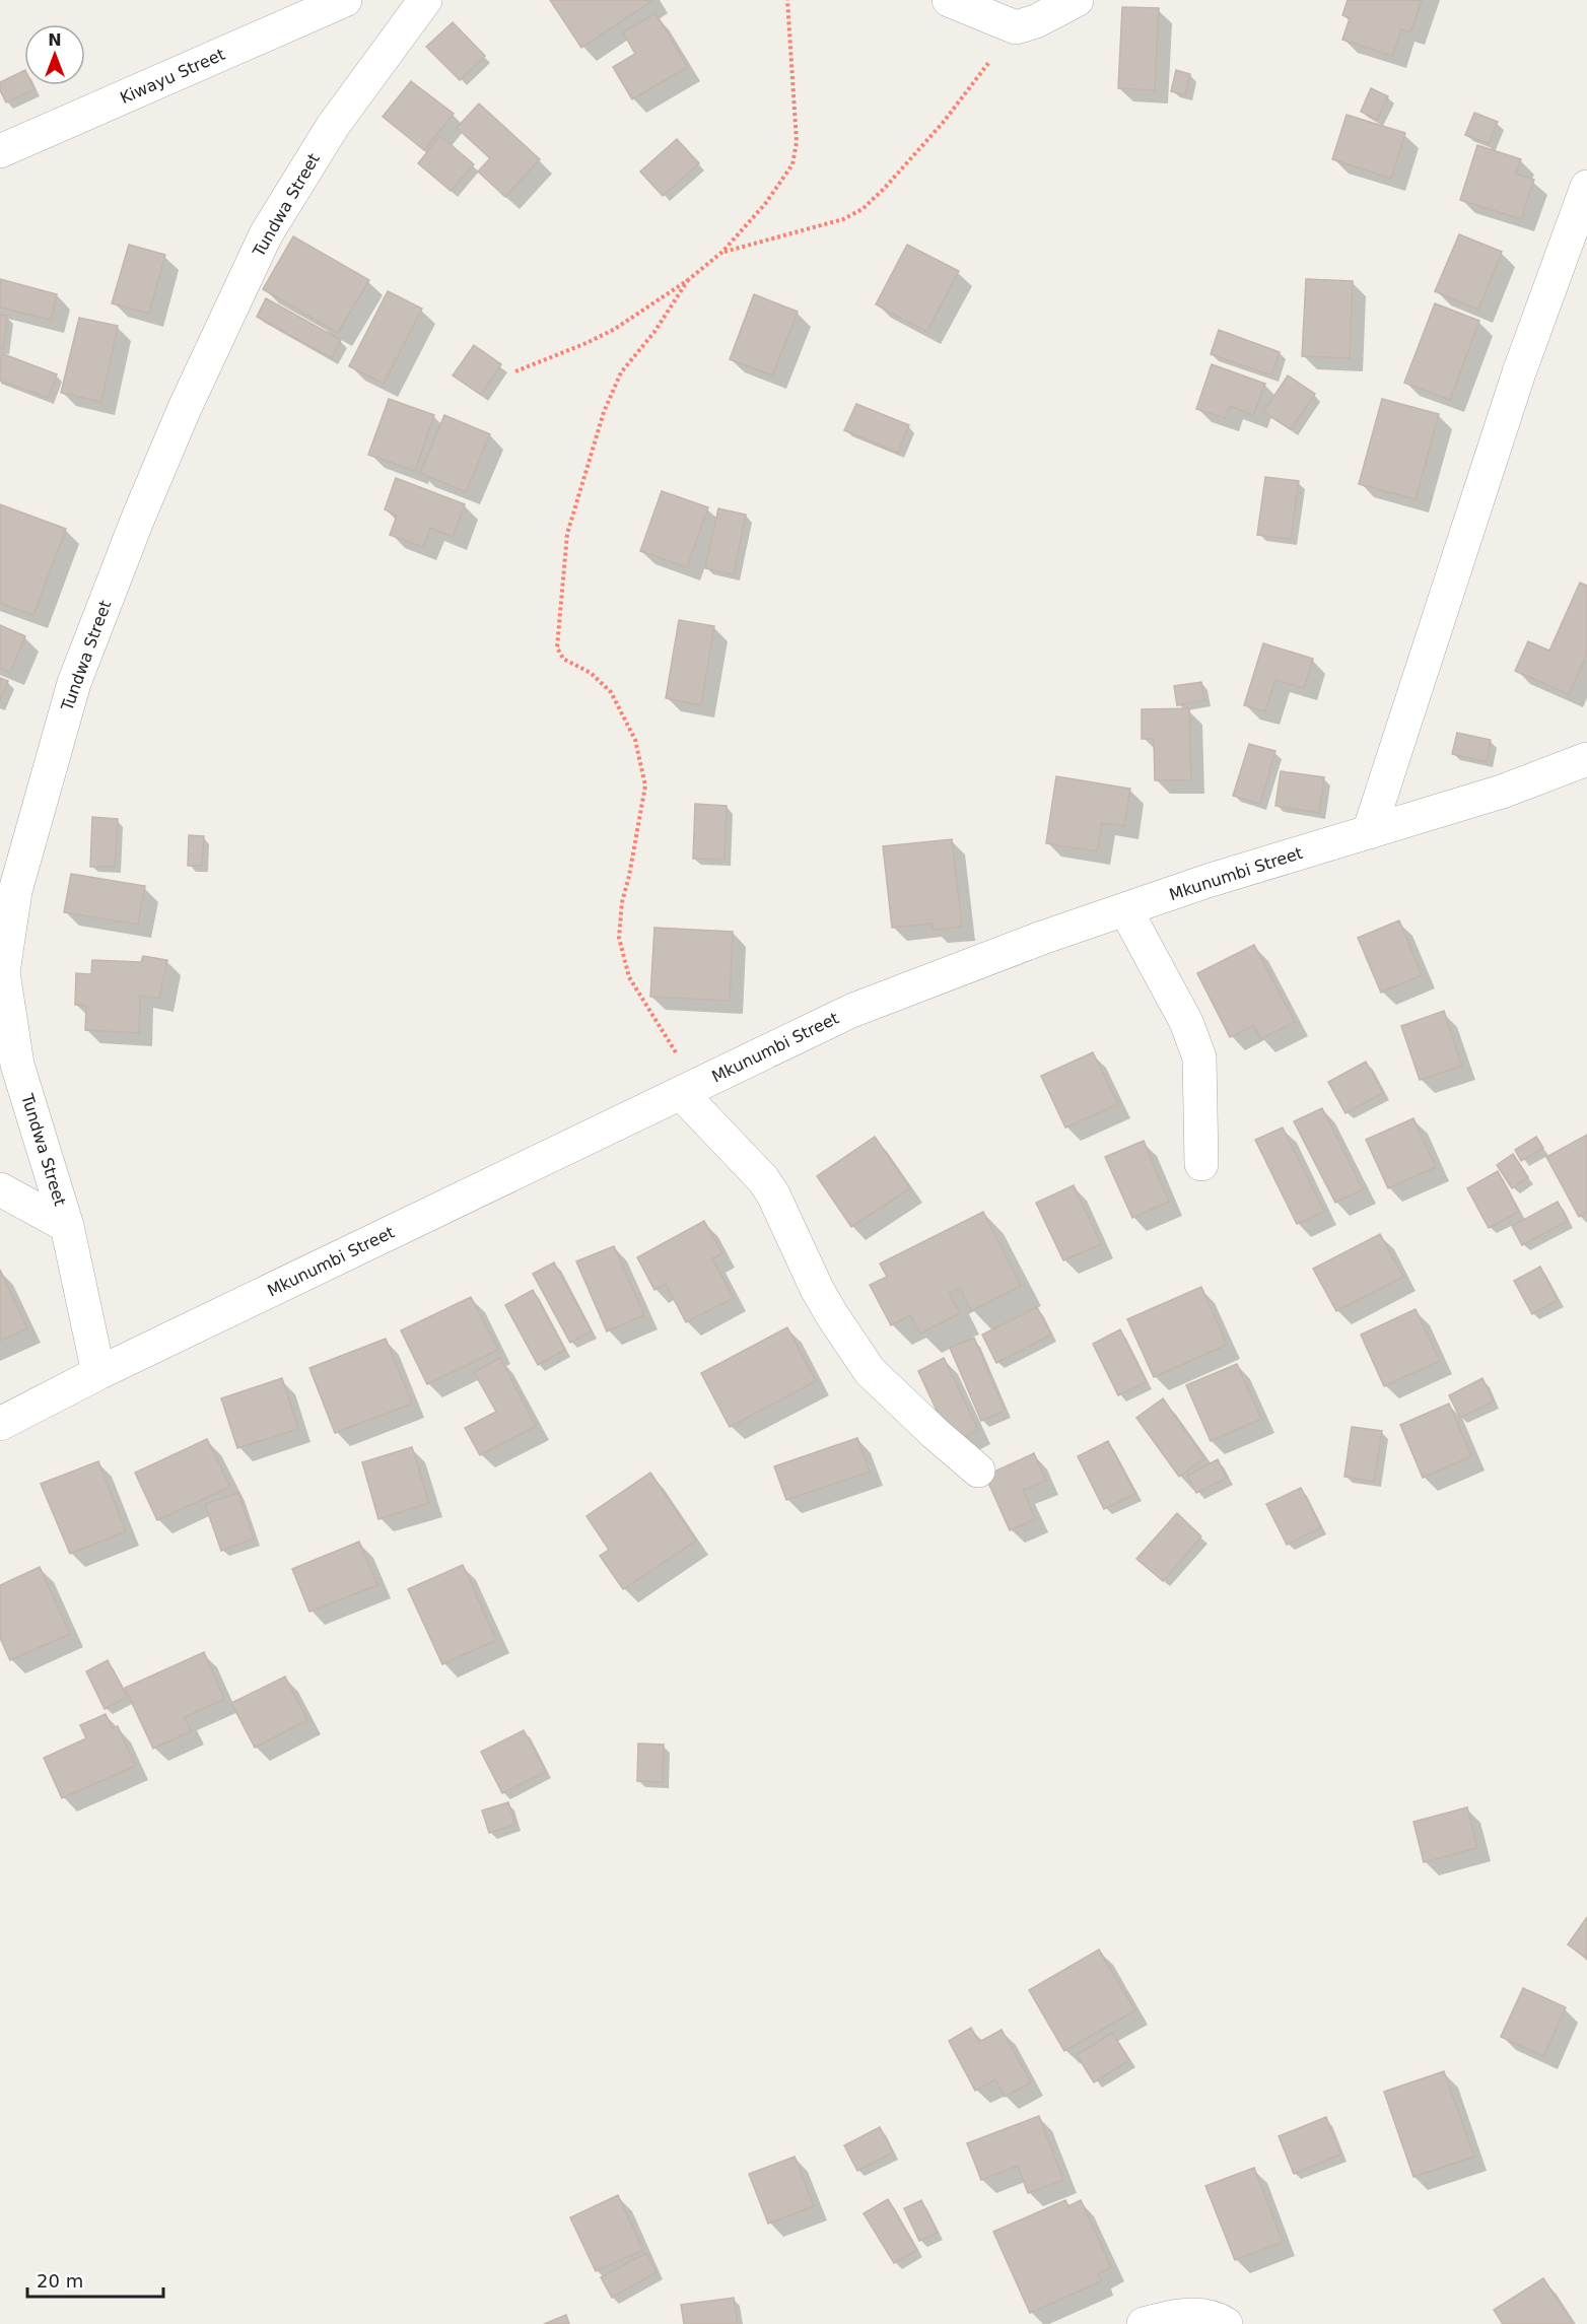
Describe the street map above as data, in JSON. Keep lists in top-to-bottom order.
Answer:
{
  "streets": {
    "street": ["Kiwayu Street", "Tundwa Street", "Mkunumbi Street"]
  },
  "crossings": [
    ["Tundwa Street", "Mkunumbi Street"]
  ],
  "scale_bar": "20 m",
  "north": "top"
}
